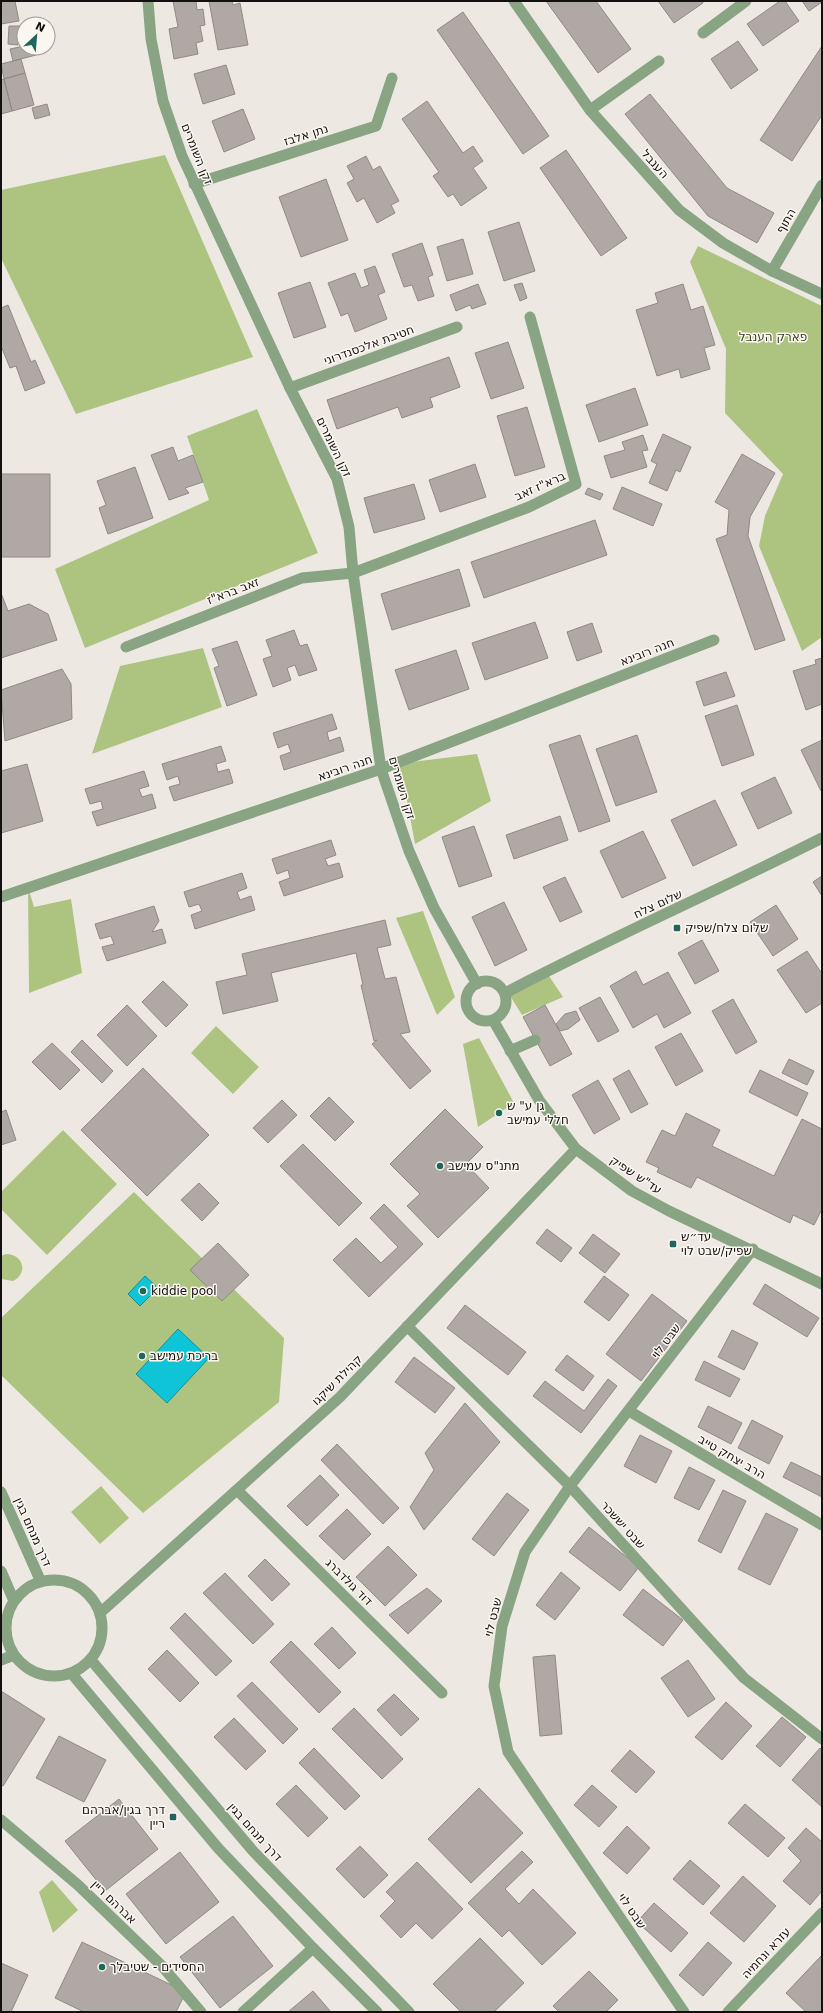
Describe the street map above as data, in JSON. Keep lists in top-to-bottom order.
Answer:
{
  "streets": {
    "street": [
      "נתן אלבז",
      "זקן השומרים",
      "הענבל",
      "התוף",
      "חטיבת אלכסנדרוני",
      "ברא\"ז זאב",
      "זאב ברא\"ז",
      "חנה רובינא",
      "שלום צלח",
      "עד\"ש שפיק",
      "שבט לוי",
      "קהילת שיקגו",
      "הרב יצחק טייב",
      "שבט יששכר",
      "דרך מנחם בגין",
      "דוד גולדברג",
      "אברהם ריין",
      "עזרא ונחמיה"
    ]
  },
  "crossings": [
    ["נתן אלבז", "זקן השומרים"],
    ["זקן השומרים", "חטיבת אלכסנדרוני"],
    ["זקן השומרים", "ברא\"ז זאב"],
    ["זקן השומרים", "זאב ברא\"ז"],
    ["זקן השומרים", "חנה רובינא"],
    ["זקן השומרים", "שלום צלח"],
    ["זקן השומרים", "עד\"ש שפיק"],
    ["הענבל", "התוף"],
    ["ברא\"ז זאב", "זאב ברא\"ז"],
    ["שלום צלח", "עד\"ש שפיק"],
    ["עד\"ש שפיק", "שבט לוי"],
    ["עד\"ש שפיק", "קהילת שיקגו"],
    ["שבט לוי", "הרב יצחק טייב"],
    ["שבט לוי", "שבט יששכר"],
    ["קהילת שיקגו", "שבט יששכר"],
    ["קהילת שיקגו", "דרך מנחם בגין"],
    ["קהילת שיקגו", "דוד גולדברג"]
  ],
  "parks": ["פארק הענבל"],
  "places": {
    "transit": ["שלום צלח/שפיק", "עד״ש שפיק/שבט לוי", "דרך בגין/אברהם ריין"],
    "other": [
      "גן ע\" ש חללי עמישב",
      "מתנ\"ס עמישב",
      "kiddie pool",
      "בריכת עמישב",
      "החסידים - שטיבלך"
    ]
  },
  "north": "top right"
}
